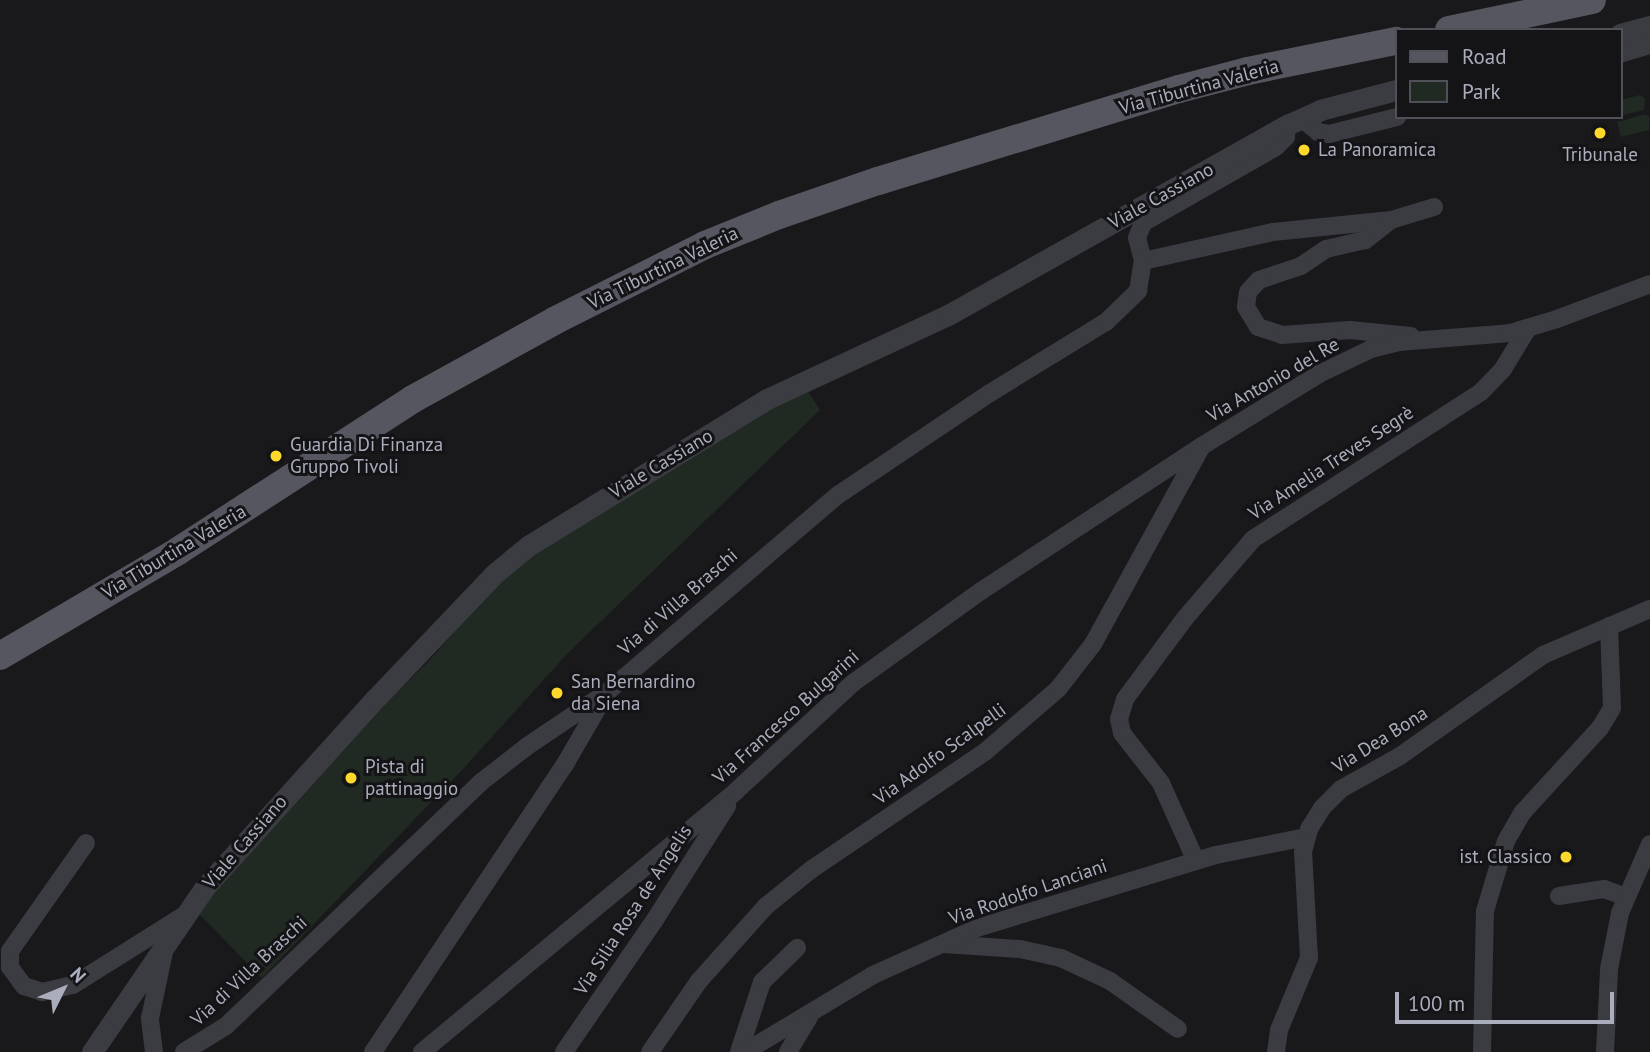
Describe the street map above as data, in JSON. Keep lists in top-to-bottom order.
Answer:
{
  "streets": {
    "main road": ["Via Tiburtina Valeria"],
    "street": [
      "Viale Cassiano",
      "Via Antonio del Re",
      "Via Amelia Treves Segrè",
      "Via di Villa Braschi",
      "Via Francesco Bulgarini",
      "Via Dea Bona",
      "Via Adolfo Scalpelli",
      "Via Rodolfo Lanciani",
      "Via Silia Rosa de Angelis"
    ]
  },
  "crossings": [
    ["Viale Cassiano", "Via di Villa Braschi"],
    ["Via Antonio del Re", "Via Amelia Treves Segrè"],
    ["Via Antonio del Re", "Via Francesco Bulgarini"],
    ["Via Antonio del Re", "Via Adolfo Scalpelli"],
    ["Via Amelia Treves Segrè", "Via Rodolfo Lanciani"],
    ["Via Francesco Bulgarini", "Via Adolfo Scalpelli"],
    ["Via Francesco Bulgarini", "Via Silia Rosa de Angelis"],
    ["Via Dea Bona", "Via Rodolfo Lanciani"]
  ],
  "places": [
    "Tribunale",
    "La Panoramica",
    "Guardia Di Finanza Gruppo Tivoli",
    "San Bernardino da Siena",
    "Pista di pattinaggio",
    "ist. Classico"
  ],
  "legend": ["Road", "Park"],
  "scale_bar": "100 m",
  "north": "top right"
}
